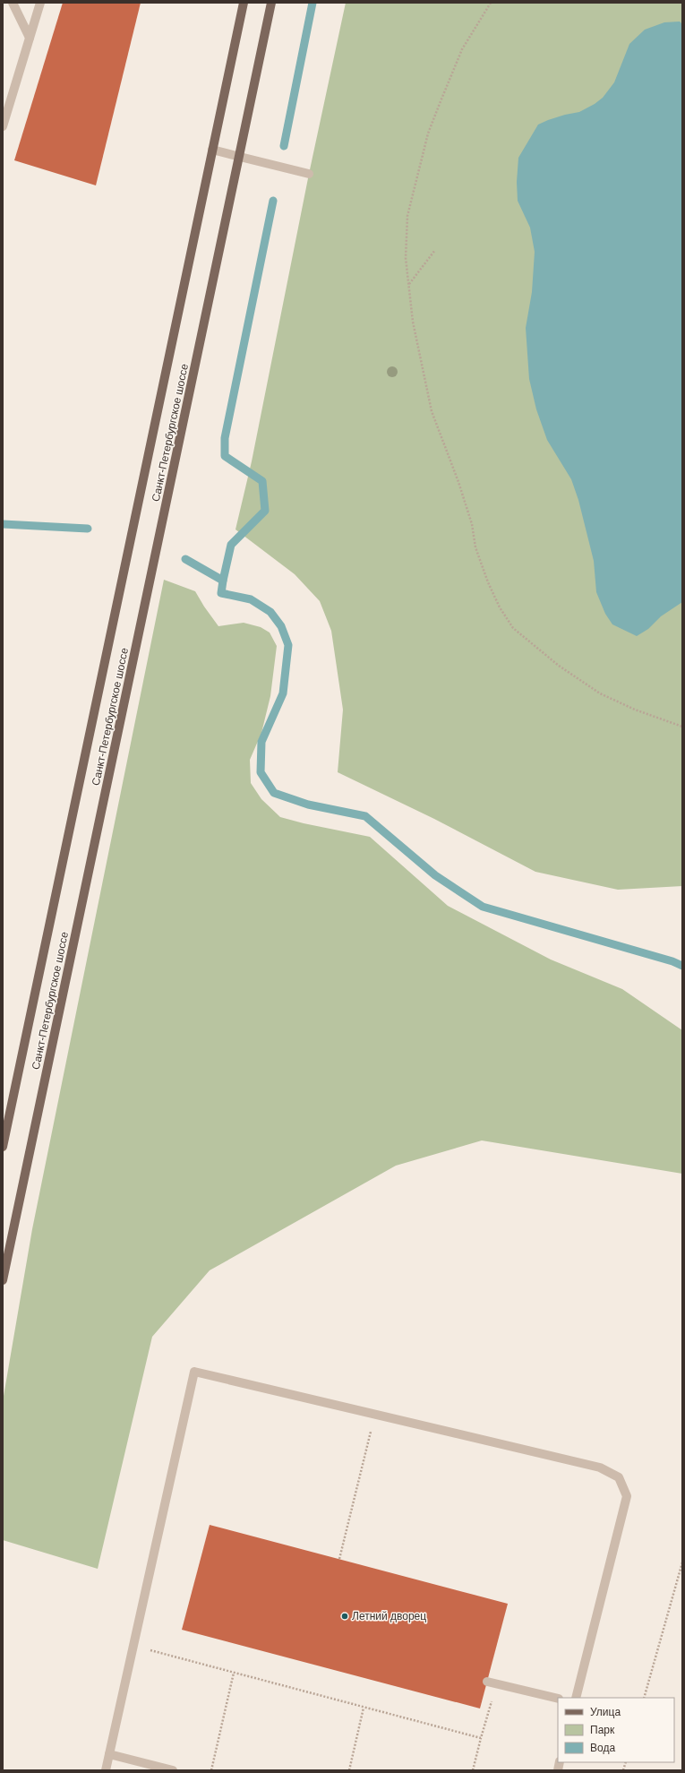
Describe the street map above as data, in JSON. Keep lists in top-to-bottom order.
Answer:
{
  "streets": {
    "main road": ["Санкт-Петербургское шоссе"]
  },
  "places": ["Летний дворец"],
  "legend": ["Улица", "Парк", "Вода"]
}
